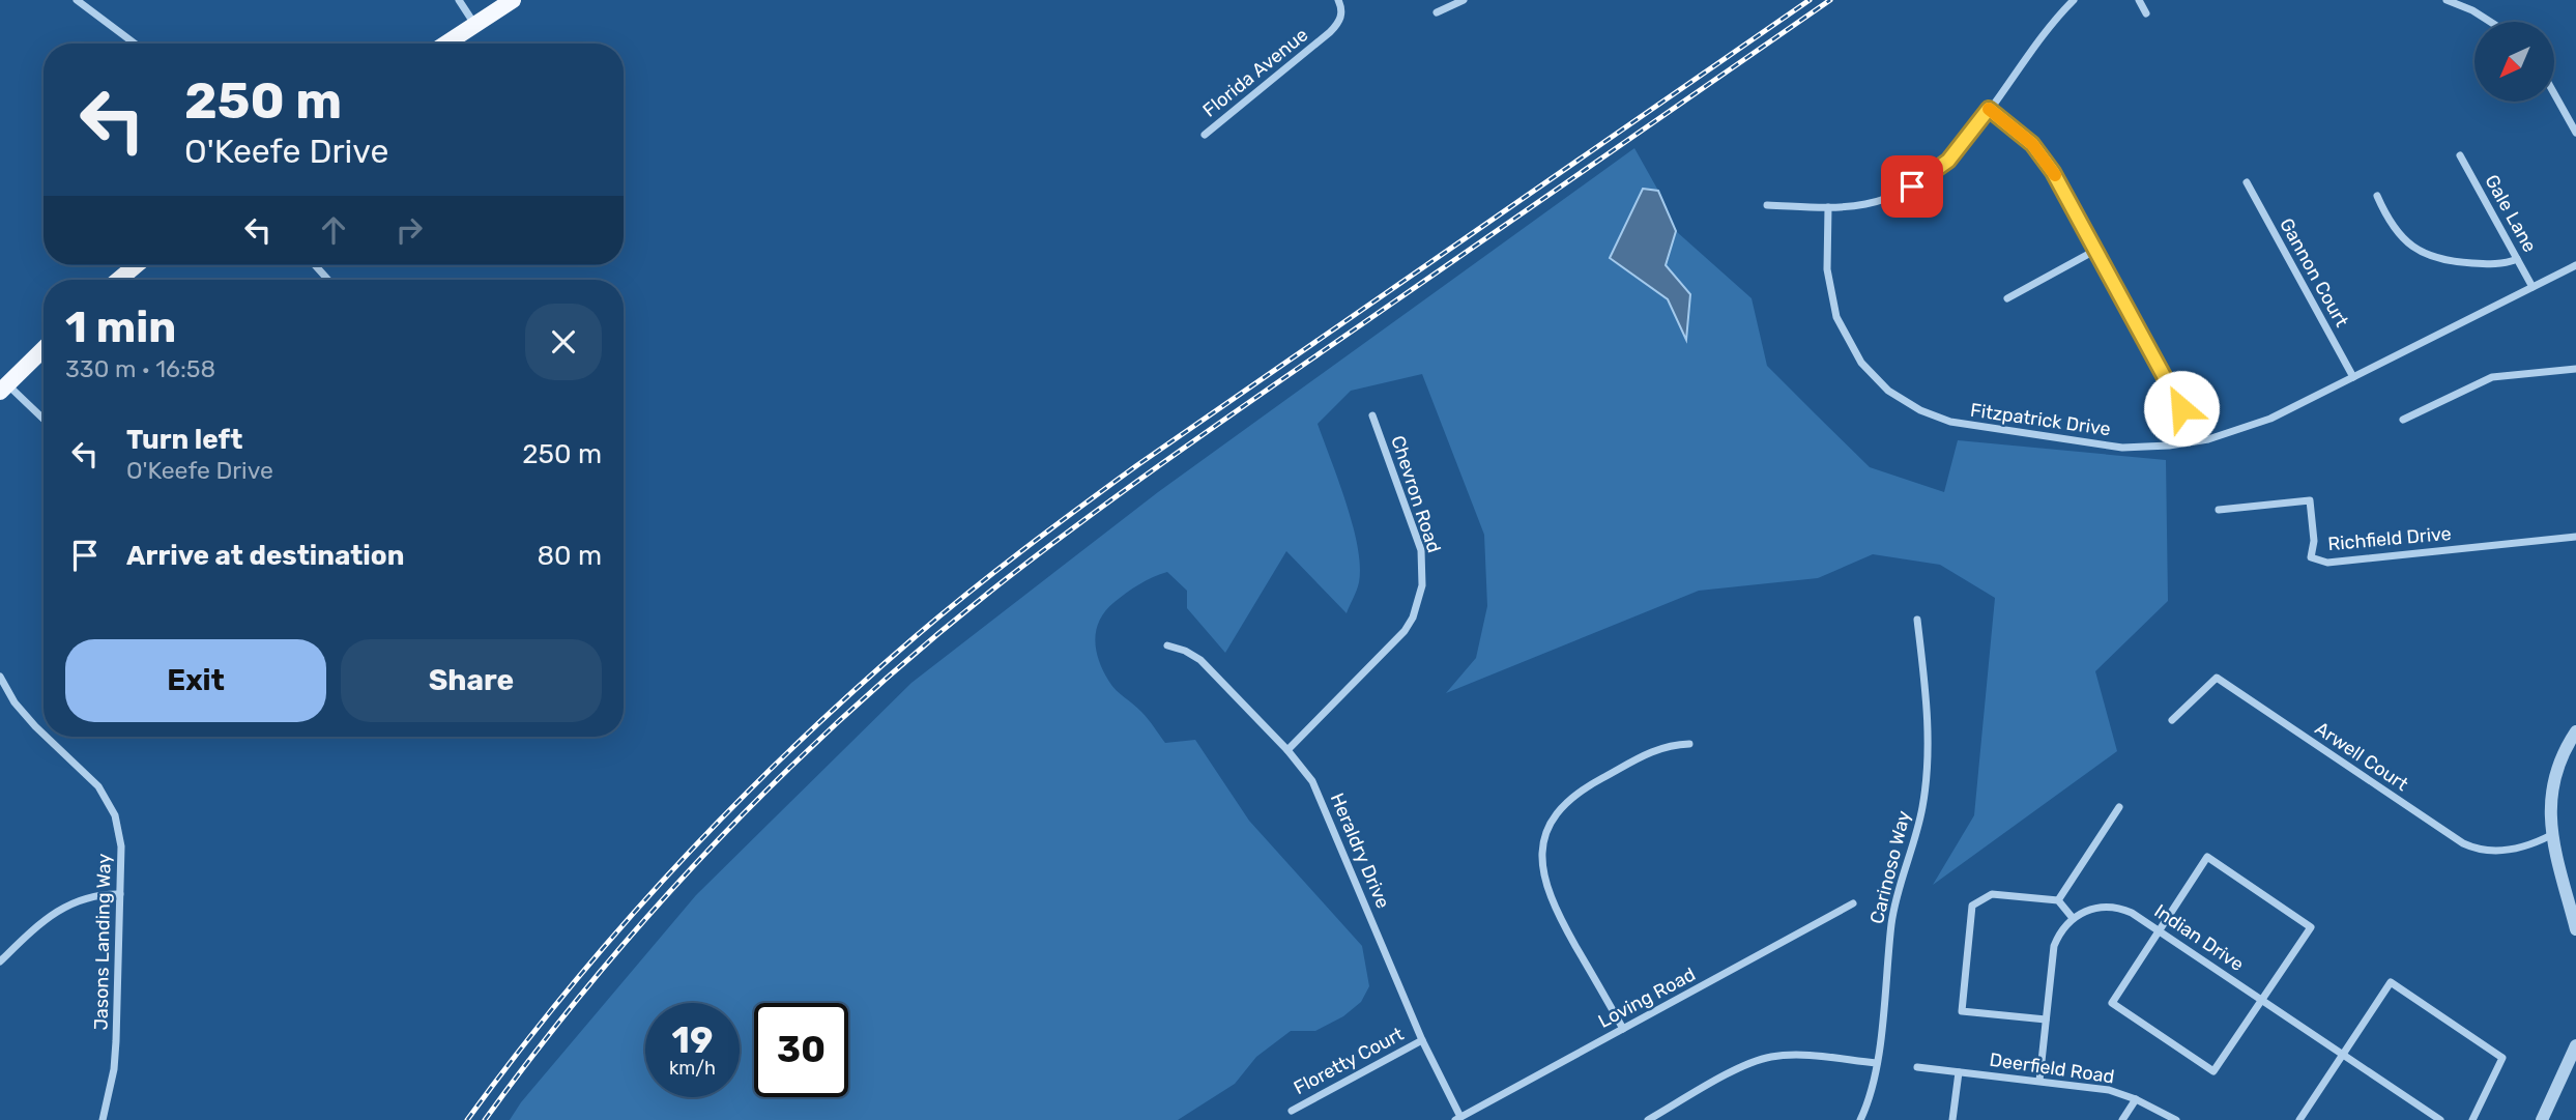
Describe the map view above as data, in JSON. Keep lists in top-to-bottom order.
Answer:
{
  "streets": {
    "street": [
      "Florida Avenue",
      "Gale Lane",
      "Gannon Court",
      "Fitzpatrick Drive",
      "Chevron Road",
      "Richfield Drive",
      "Arwell Court",
      "Heraldry Drive",
      "Carinoso Way",
      "Indian Drive",
      "Jasons Landing Way",
      "Loving Road",
      "Floretty Court",
      "Deerfield Road"
    ]
  },
  "crossings": [
    ["Gale Lane", "Fitzpatrick Drive"],
    ["Gannon Court", "Fitzpatrick Drive"],
    ["Chevron Road", "Heraldry Drive"],
    ["Heraldry Drive", "Loving Road"],
    ["Heraldry Drive", "Floretty Court"]
  ],
  "north": "bottom left",
  "page": {
    "turn": ["250 m", "O'Keefe Drive"],
    "heading": ["1 min", "330 m · 16:58"],
    "list": [
      {
        "name": "Turn left",
        "note": "O'Keefe Drive",
        "value": "250 m"
      },
      {
        "name": "Arrive at destination",
        "value": "80 m"
      }
    ],
    "buttons": ["Exit", "Share"],
    "speed": "19 km/h",
    "limit": "30"
  }
}
